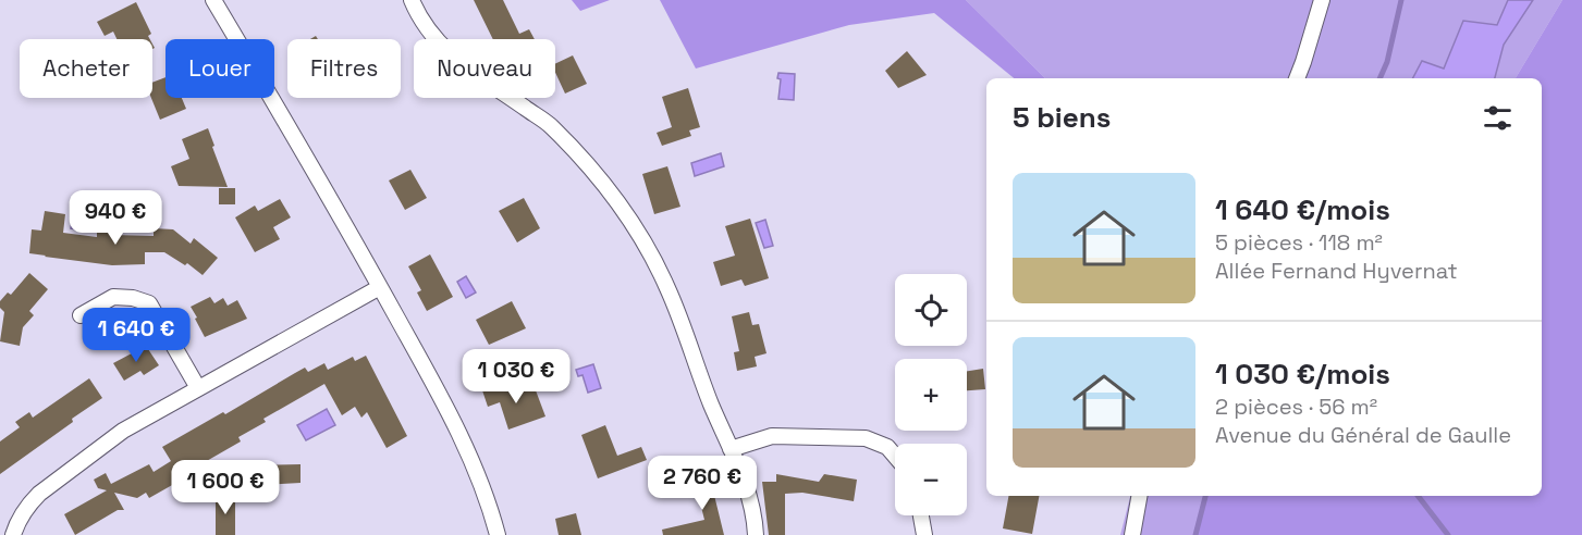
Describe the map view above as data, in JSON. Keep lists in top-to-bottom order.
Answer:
{
  "page": {
    "chip": [
      "Acheter",
      "Louer",
      "Filtres",
      "Nouveau"
    ],
    "heading": "5 biens",
    "list": [
      {
        "name": "1 640 €/mois",
        "note": "5 pièces · 118 m² · Allée Fernand Hyvernat"
      },
      {
        "name": "1 030 €/mois",
        "note": "2 pièces · 56 m² · Avenue du Général de Gaulle"
      }
    ],
    "price": [
      "940 €",
      "1 640 €",
      "1 030 €",
      "2 760 €",
      "1 600 €"
    ],
    "map_buttons": ["+", "−"]
  }
}
